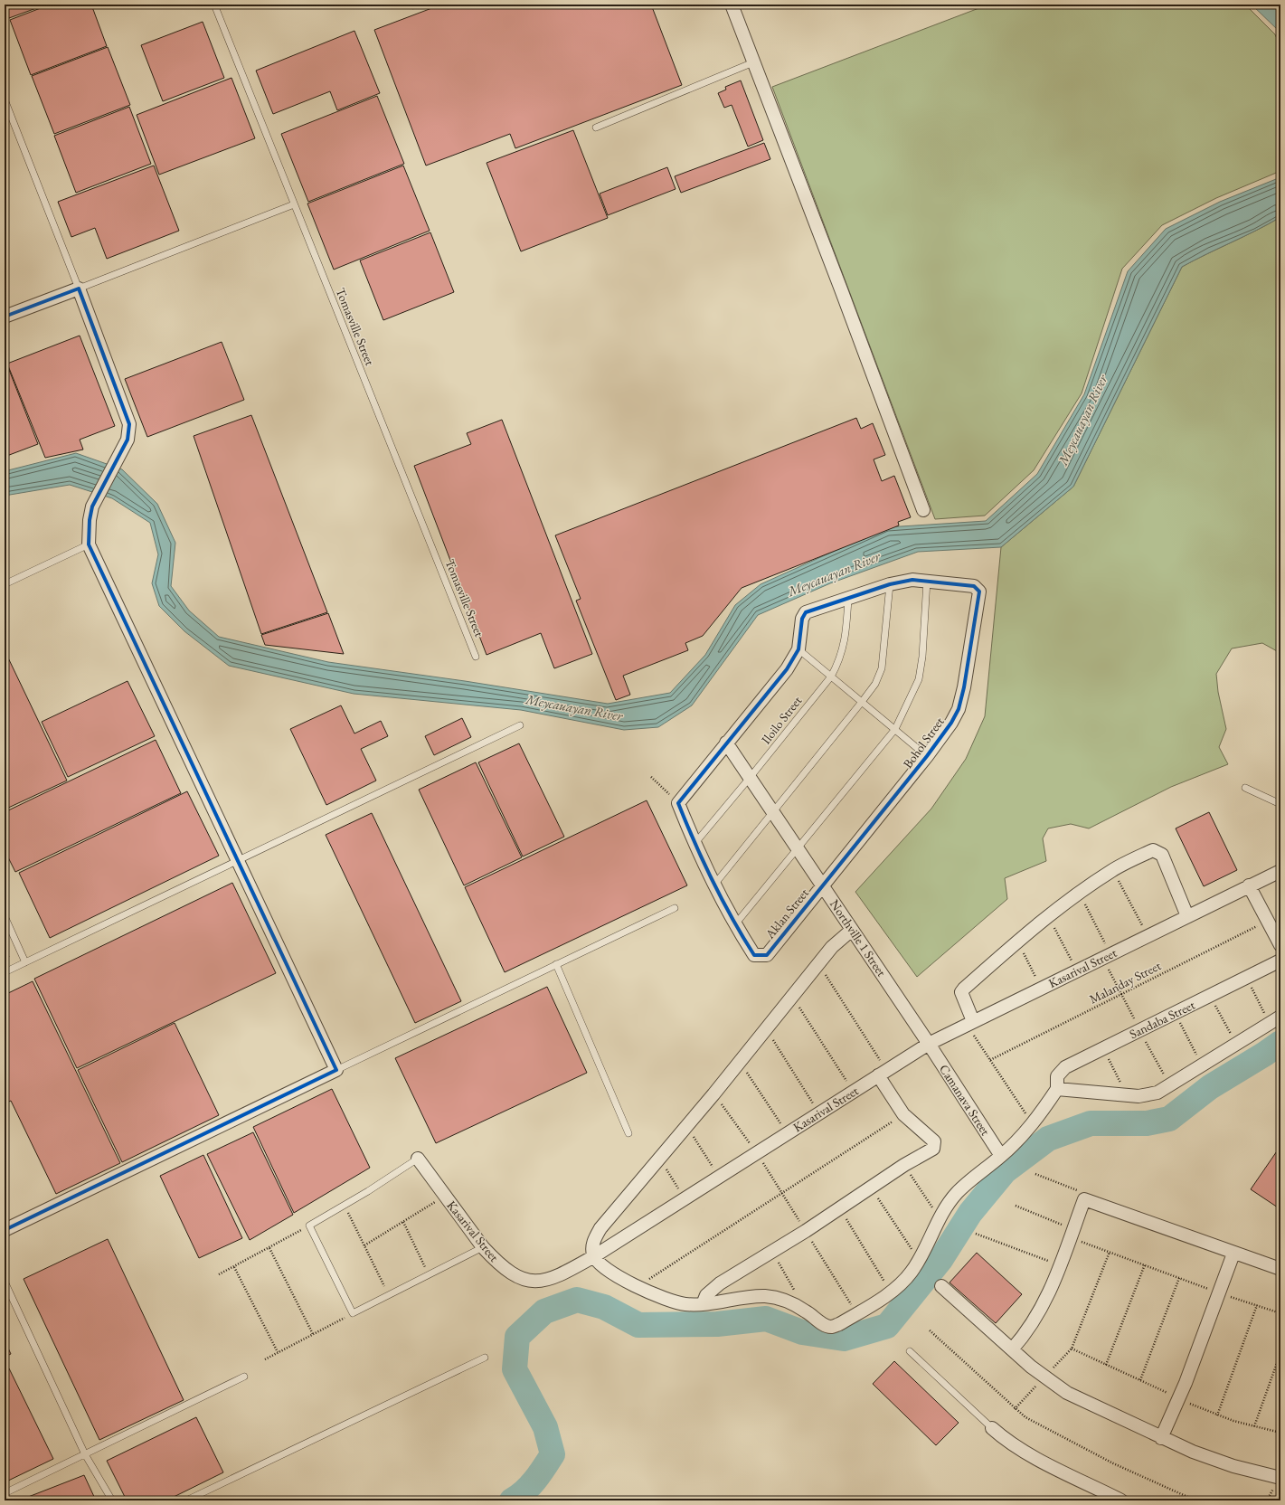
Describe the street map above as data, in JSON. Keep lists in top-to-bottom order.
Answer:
{
  "streets": {
    "street": [
      "Bohol Street",
      "Aklan Street",
      "Northville 1 Street",
      "Kasarival Street",
      "Sandaba Street",
      "Camanava Street"
    ],
    "lane": ["Tomasville Street", "Iloilo Street"],
    "path": ["Malanday Street"]
  },
  "crossings": [
    ["Iloilo Street", "Northville 1 Street"],
    ["Bohol Street", "Aklan Street"],
    ["Bohol Street", "Northville 1 Street"],
    ["Aklan Street", "Northville 1 Street"],
    ["Northville 1 Street", "Kasarival Street"],
    ["Northville 1 Street", "Camanava Street"],
    ["Kasarival Street", "Camanava Street"]
  ],
  "water": ["Meycauayan River"]
}
